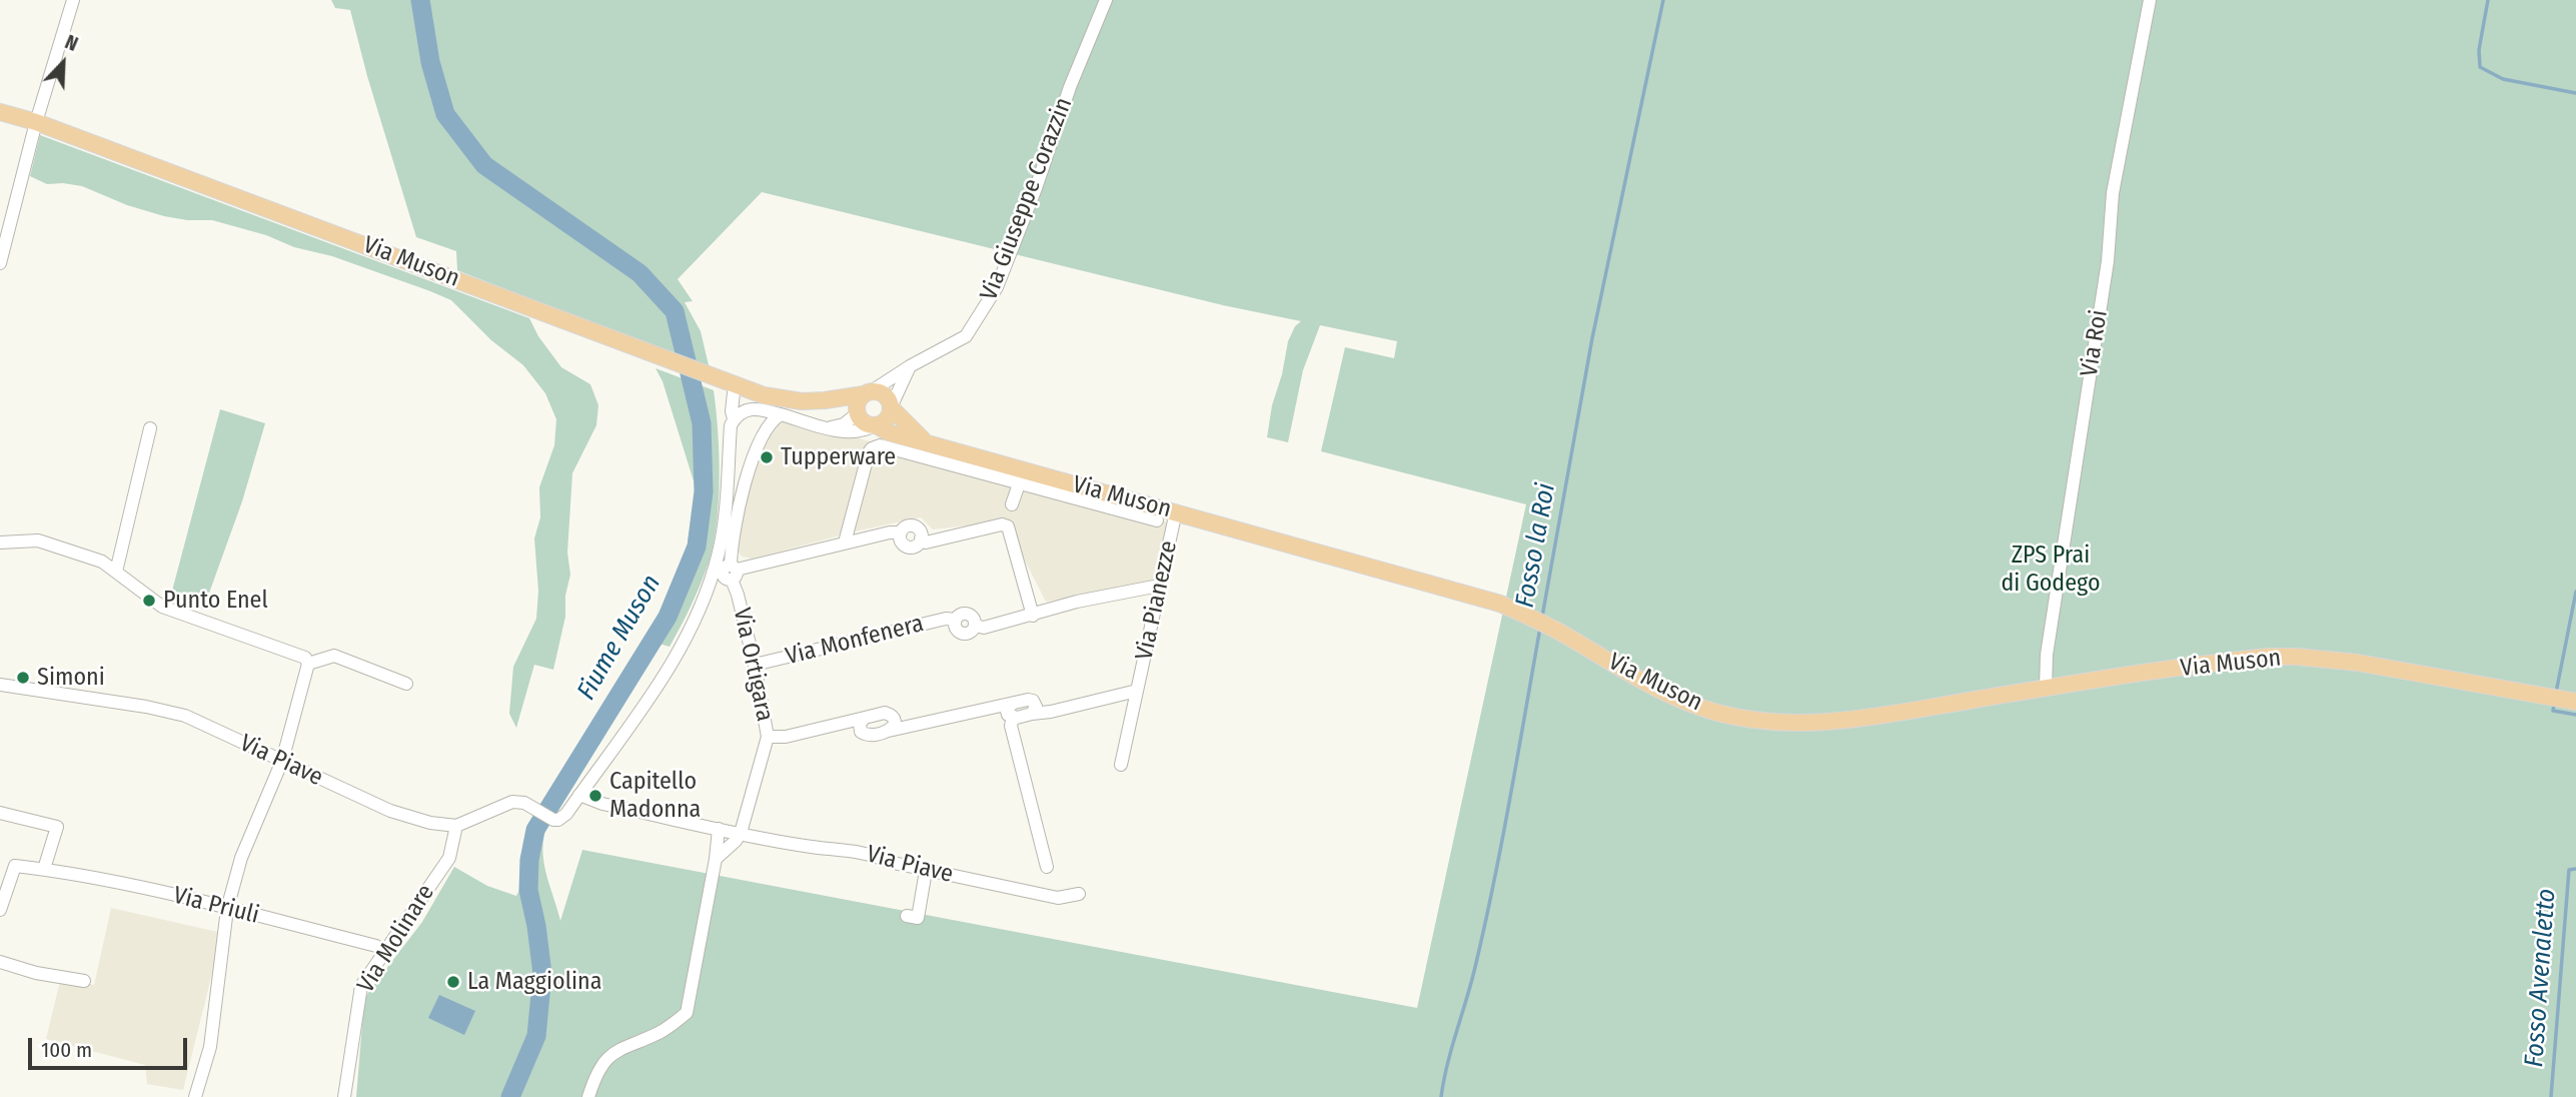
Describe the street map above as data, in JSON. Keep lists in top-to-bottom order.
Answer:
{
  "streets": {
    "main road": ["Via Muson"],
    "street": [
      "Via Giuseppe Corazzin",
      "Via Roi",
      "Via Pianezze",
      "Via Monfenera",
      "Via Ortigara",
      "Via Piave",
      "Via Priuli",
      "Via Molinare"
    ]
  },
  "crossings": [
    ["Via Giuseppe Corazzin", "Via Muson"],
    ["Via Muson", "Via Roi"],
    ["Via Muson", "Via Pianezze"],
    ["Via Pianezze", "Via Monfenera"],
    ["Via Monfenera", "Via Ortigara"],
    ["Via Ortigara", "Via Piave"],
    ["Via Piave", "Via Molinare"],
    ["Via Priuli", "Via Molinare"]
  ],
  "water": ["Fosso la Roi", "Fiume Muson", "Fosso Avenaletto"],
  "parks": ["ZPS Prai di Godego"],
  "places": [
    "Tupperware",
    "Punto Enel",
    "Simoni",
    "Capitello Madonna",
    "La Maggiolina"
  ],
  "scale_bar": "100 m",
  "north": "top right"
}
